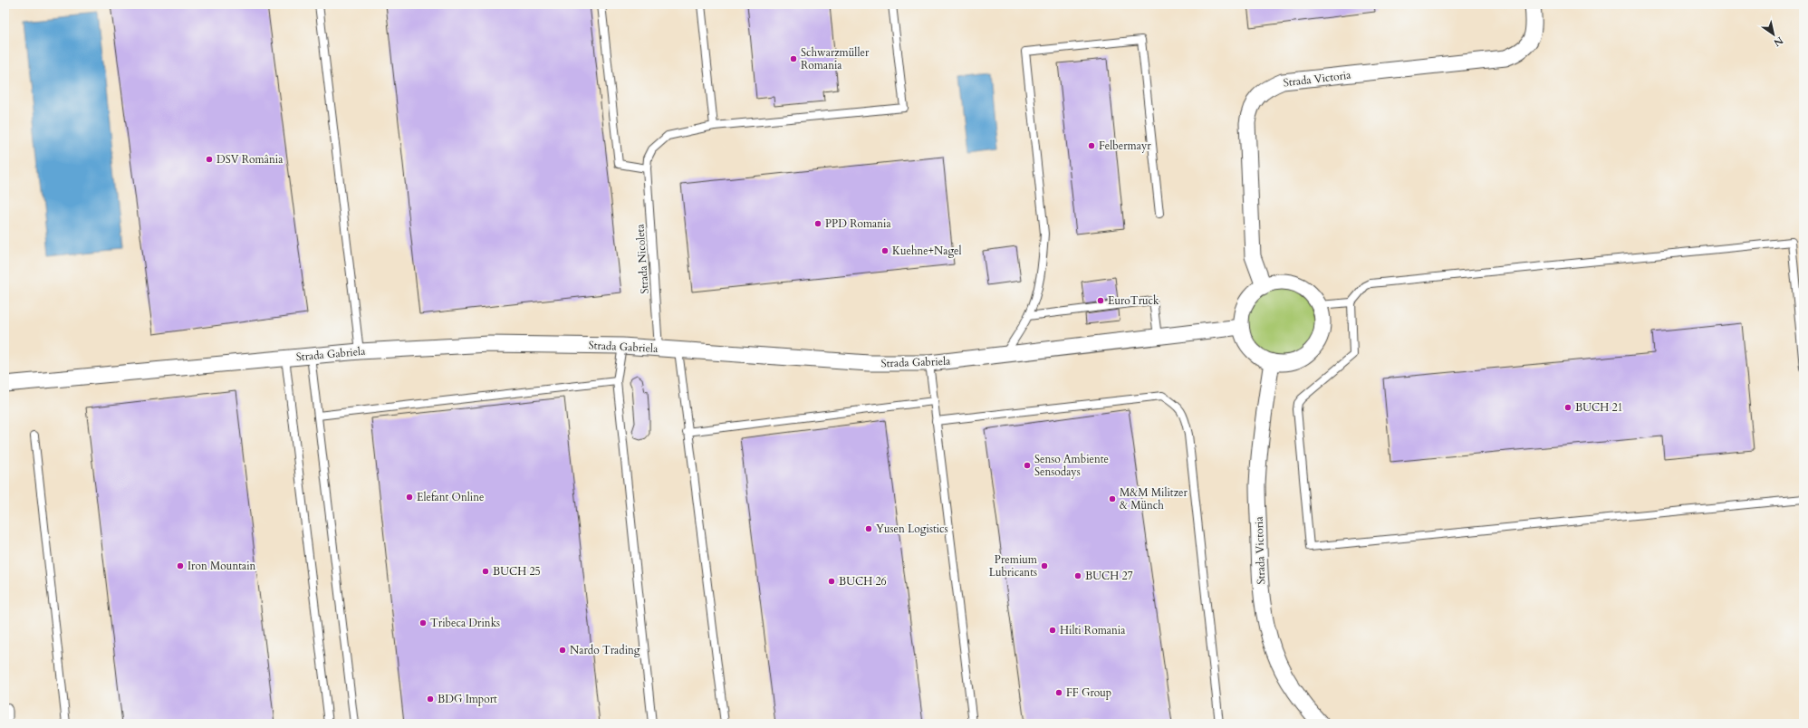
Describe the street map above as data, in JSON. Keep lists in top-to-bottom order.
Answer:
{
  "streets": {
    "street": ["Strada Victoria", "Strada Gabriela"],
    "lane": ["Strada Nicoleta"]
  },
  "crossings": [
    ["Strada Victoria", "Strada Gabriela"],
    ["Strada Nicoleta", "Strada Gabriela"]
  ],
  "places": [
    "Schwarzmüller Romania",
    "Felbermayr",
    "DSV România",
    "PPD Romania",
    "Kuehne+Nagel",
    "EuroTruck",
    "BUCH 21",
    "Senso Ambiente Sensodays",
    "Elefant Online",
    "M&M Militzer & Münch",
    "Yusen Logistics",
    "Iron Mountain",
    "Premium Lubricants",
    "BUCH 25",
    "BUCH 27",
    "BUCH 26",
    "Tribeca Drinks",
    "Hilti Romania",
    "Nardo Trading",
    "FF Group",
    "BDG Import"
  ],
  "north": "bottom right"
}
